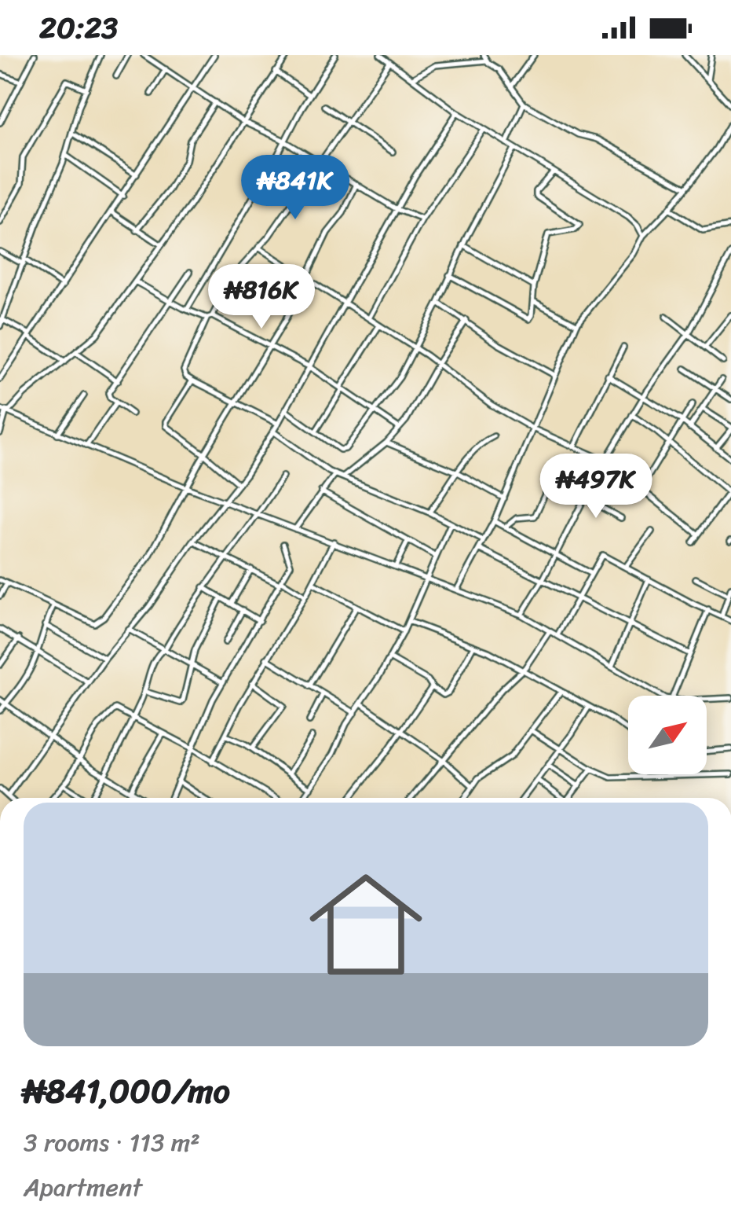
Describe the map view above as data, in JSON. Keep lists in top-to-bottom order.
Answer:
{
  "north": "top right",
  "page": {
    "status": "20:23",
    "price": ["₦841K", "₦816K", "₦497K"],
    "list": [
      {
        "name": "₦841,000/mo",
        "note": "3 rooms · 113 m² · Apartment"
      }
    ]
  }
}
